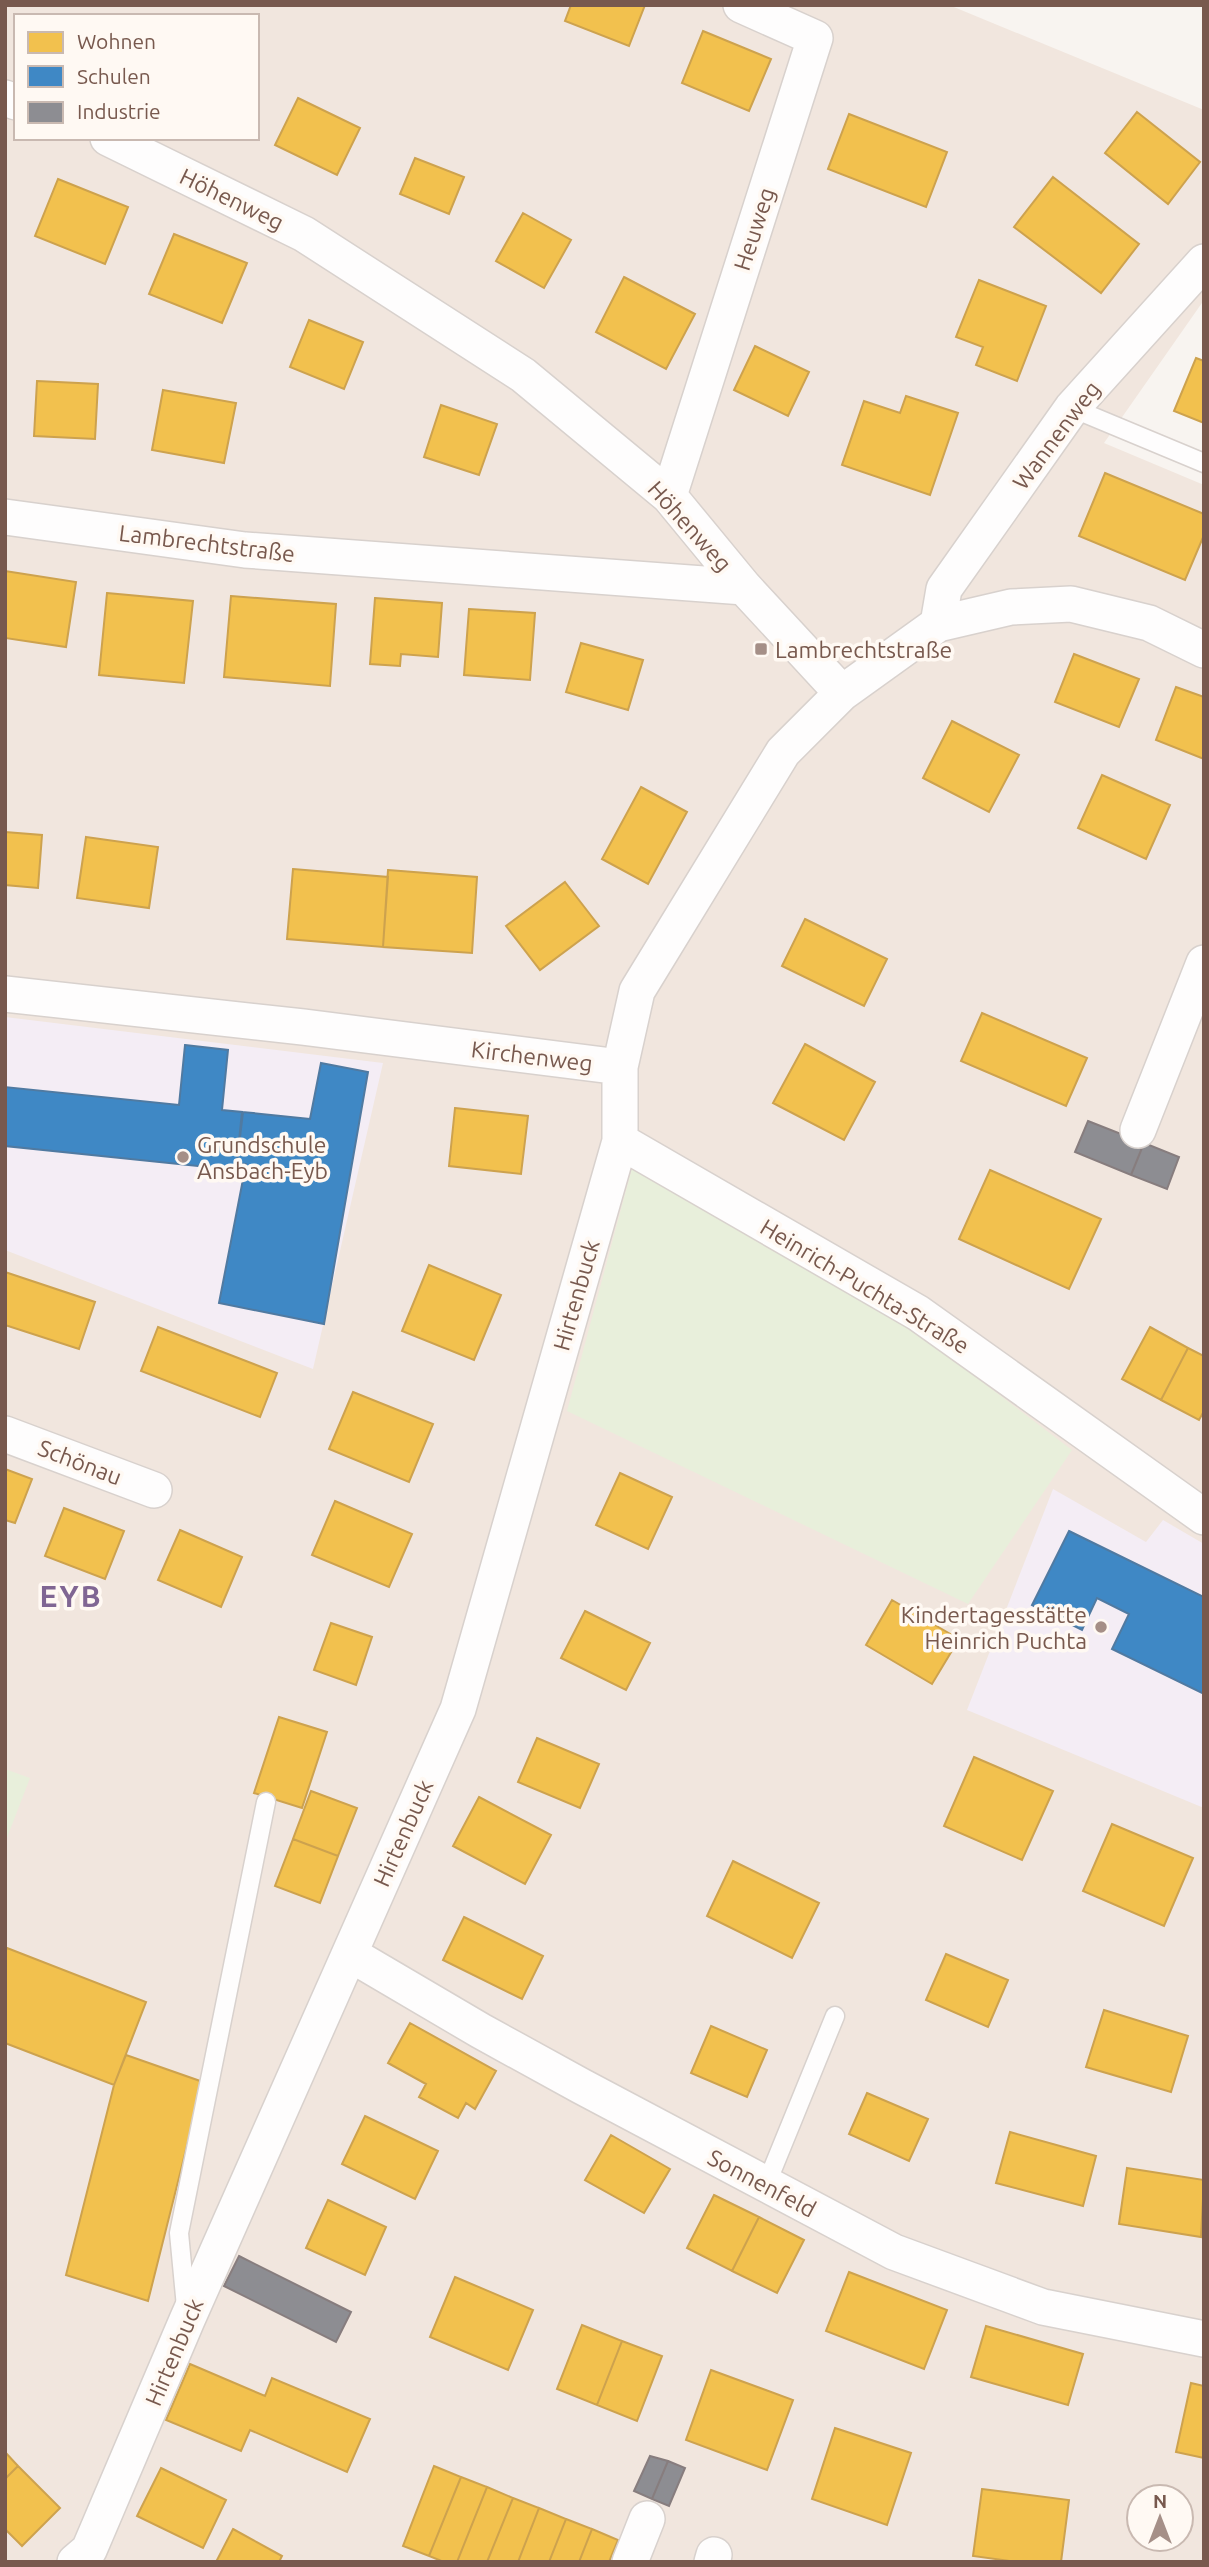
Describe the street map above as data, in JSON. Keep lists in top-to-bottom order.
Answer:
{
  "streets": {
    "street": [
      "Höhenweg",
      "Heuweg",
      "Wannenweg",
      "Lambrechtstraße",
      "Kirchenweg",
      "Heinrich-Puchta-Straße",
      "Hirtenbuck",
      "Schönau",
      "Sonnenfeld"
    ]
  },
  "crossings": [
    ["Höhenweg", "Heuweg"],
    ["Höhenweg", "Lambrechtstraße"],
    ["Höhenweg", "Kirchenweg"],
    ["Kirchenweg", "Hirtenbuck"],
    ["Heinrich-Puchta-Straße", "Hirtenbuck"],
    ["Hirtenbuck", "Sonnenfeld"]
  ],
  "districts": ["EYB"],
  "places": {
    "transit": ["Lambrechtstraße"],
    "other": ["Grundschule Ansbach-Eyb", "Kindertagesstätte Heinrich Puchta"]
  },
  "legend": ["Wohnen", "Schulen", "Industrie"],
  "north": "top"
}
